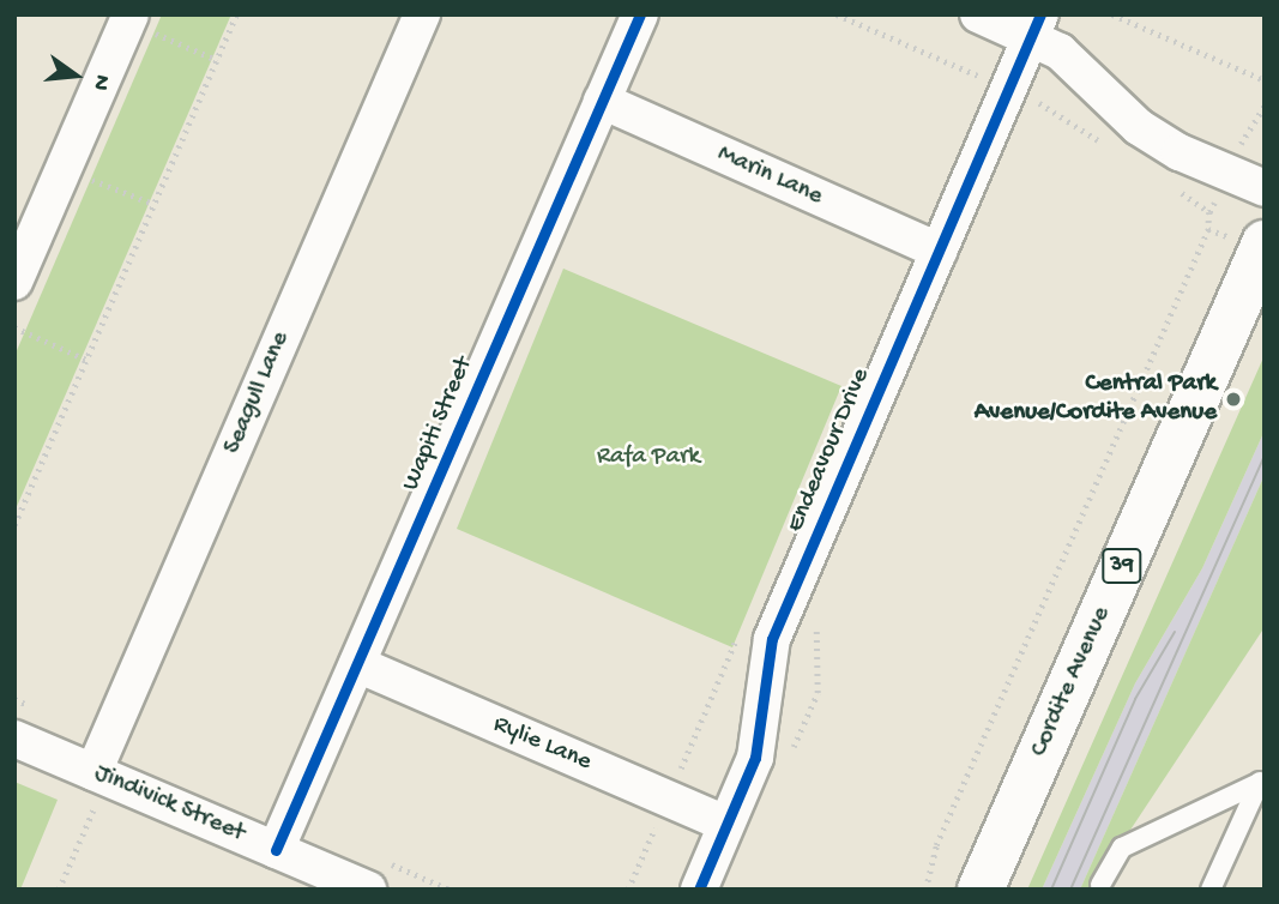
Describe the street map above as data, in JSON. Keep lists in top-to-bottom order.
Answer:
{
  "streets": {
    "main road": ["39", "Cordite Avenue"],
    "street": [
      "Marin Lane",
      "Seagull Lane",
      "Wapiti Street",
      "Endeavour Drive",
      "Rylie Lane",
      "Jindivick Street"
    ]
  },
  "crossings": [
    ["Marin Lane", "Wapiti Street"],
    ["Marin Lane", "Endeavour Drive"],
    ["Seagull Lane", "Jindivick Street"],
    ["Wapiti Street", "Rylie Lane"],
    ["Wapiti Street", "Jindivick Street"],
    ["Endeavour Drive", "Rylie Lane"]
  ],
  "parks": ["Rafa Park"],
  "places": ["Central Park Avenue/Cordite Avenue"],
  "north": "right"
}
